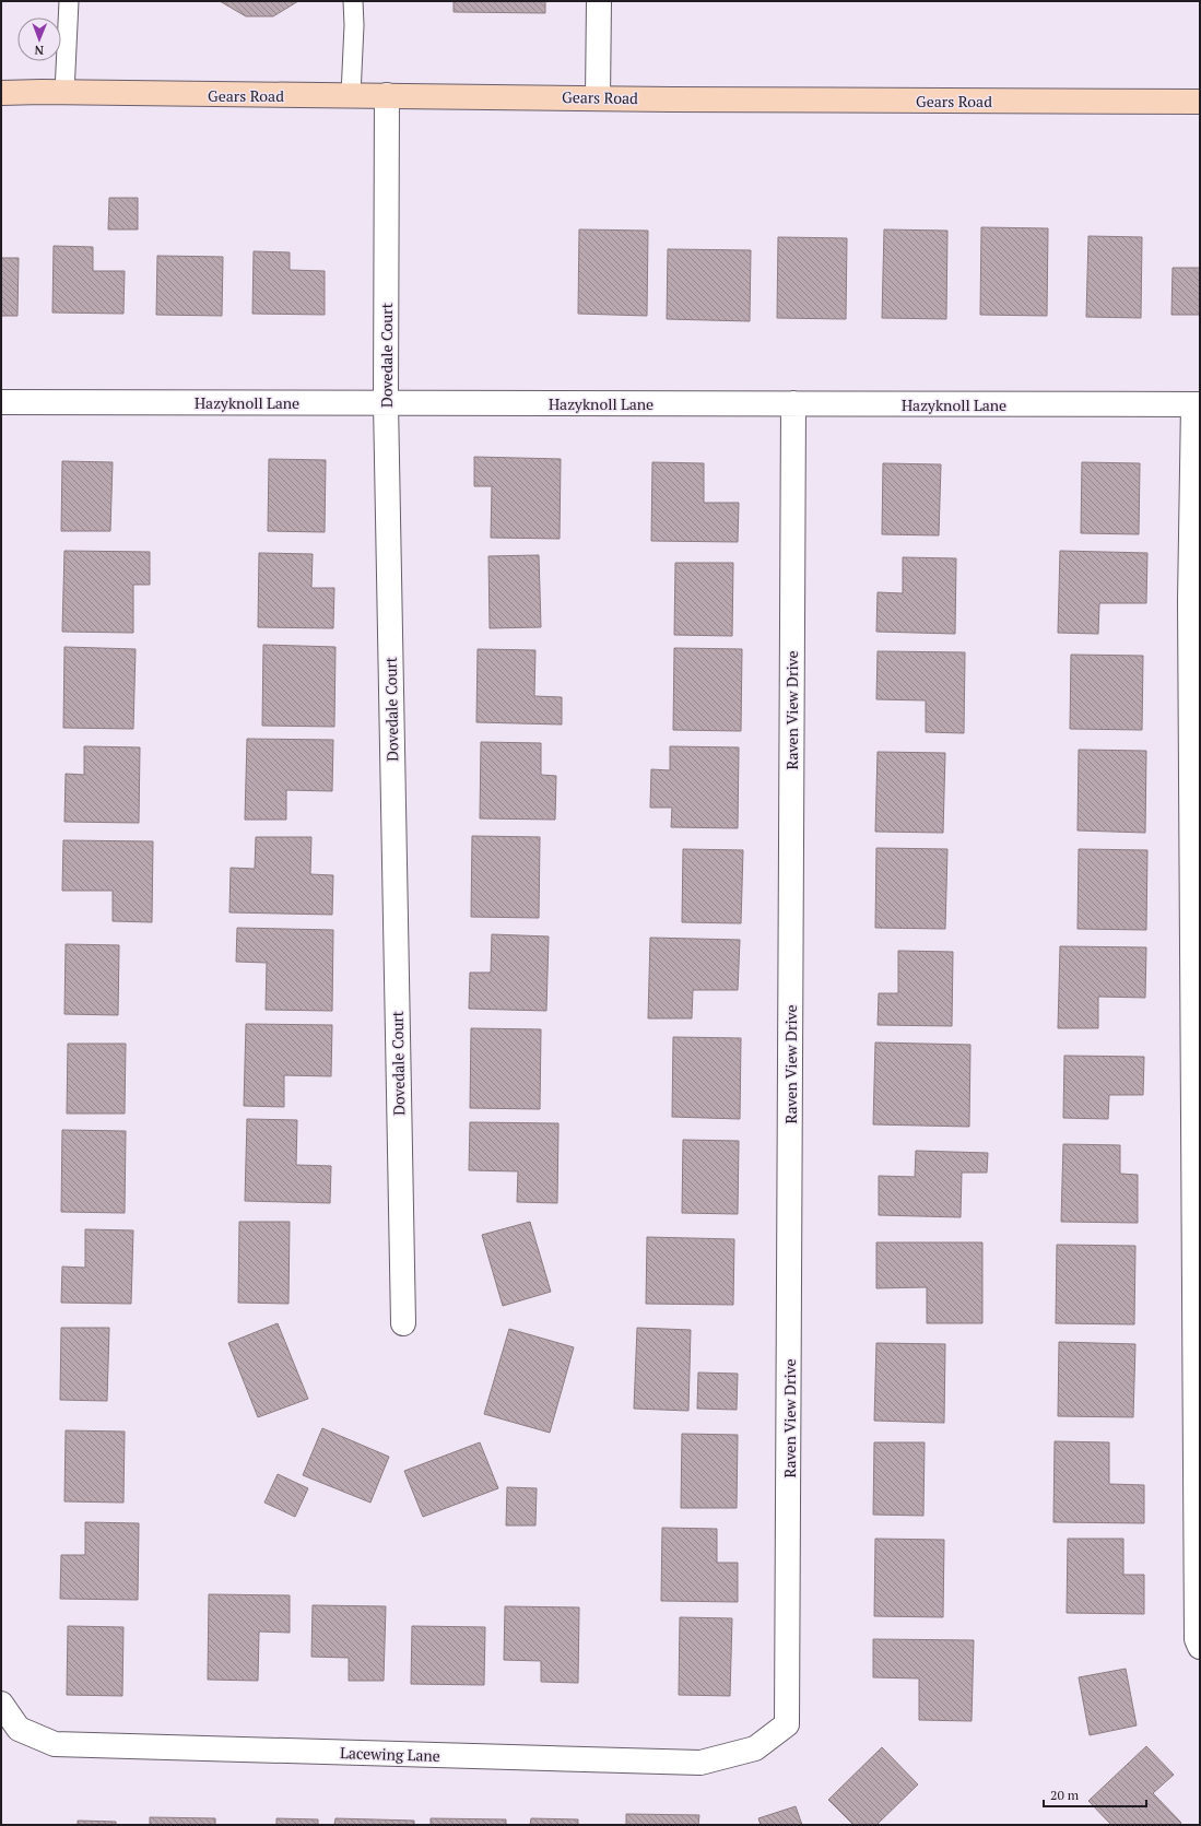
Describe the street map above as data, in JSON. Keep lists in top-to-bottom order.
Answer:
{
  "streets": {
    "main road": ["Gears Road"],
    "street": [
      "Dovedale Court",
      "Hazyknoll Lane",
      "Raven View Drive",
      "Lacewing Lane"
    ]
  },
  "crossings": [
    ["Gears Road", "Dovedale Court"],
    ["Dovedale Court", "Hazyknoll Lane"],
    ["Hazyknoll Lane", "Raven View Drive"],
    ["Raven View Drive", "Lacewing Lane"]
  ],
  "scale_bar": "20 m",
  "north": "bottom"
}
